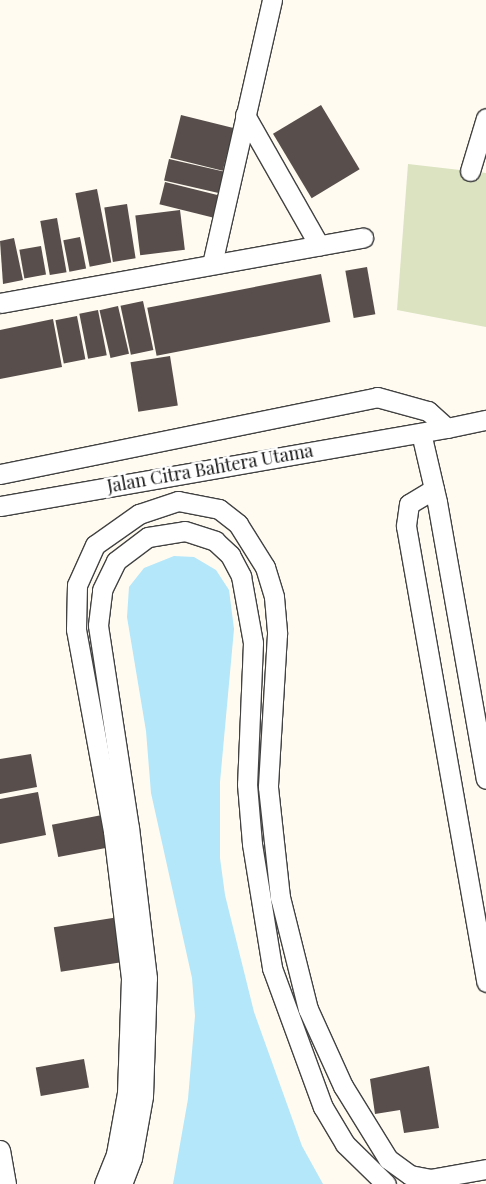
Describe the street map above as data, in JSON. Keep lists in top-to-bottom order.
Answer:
{
  "streets": {
    "street": ["Jalan Citra Bahtera Utama"]
  }
}
